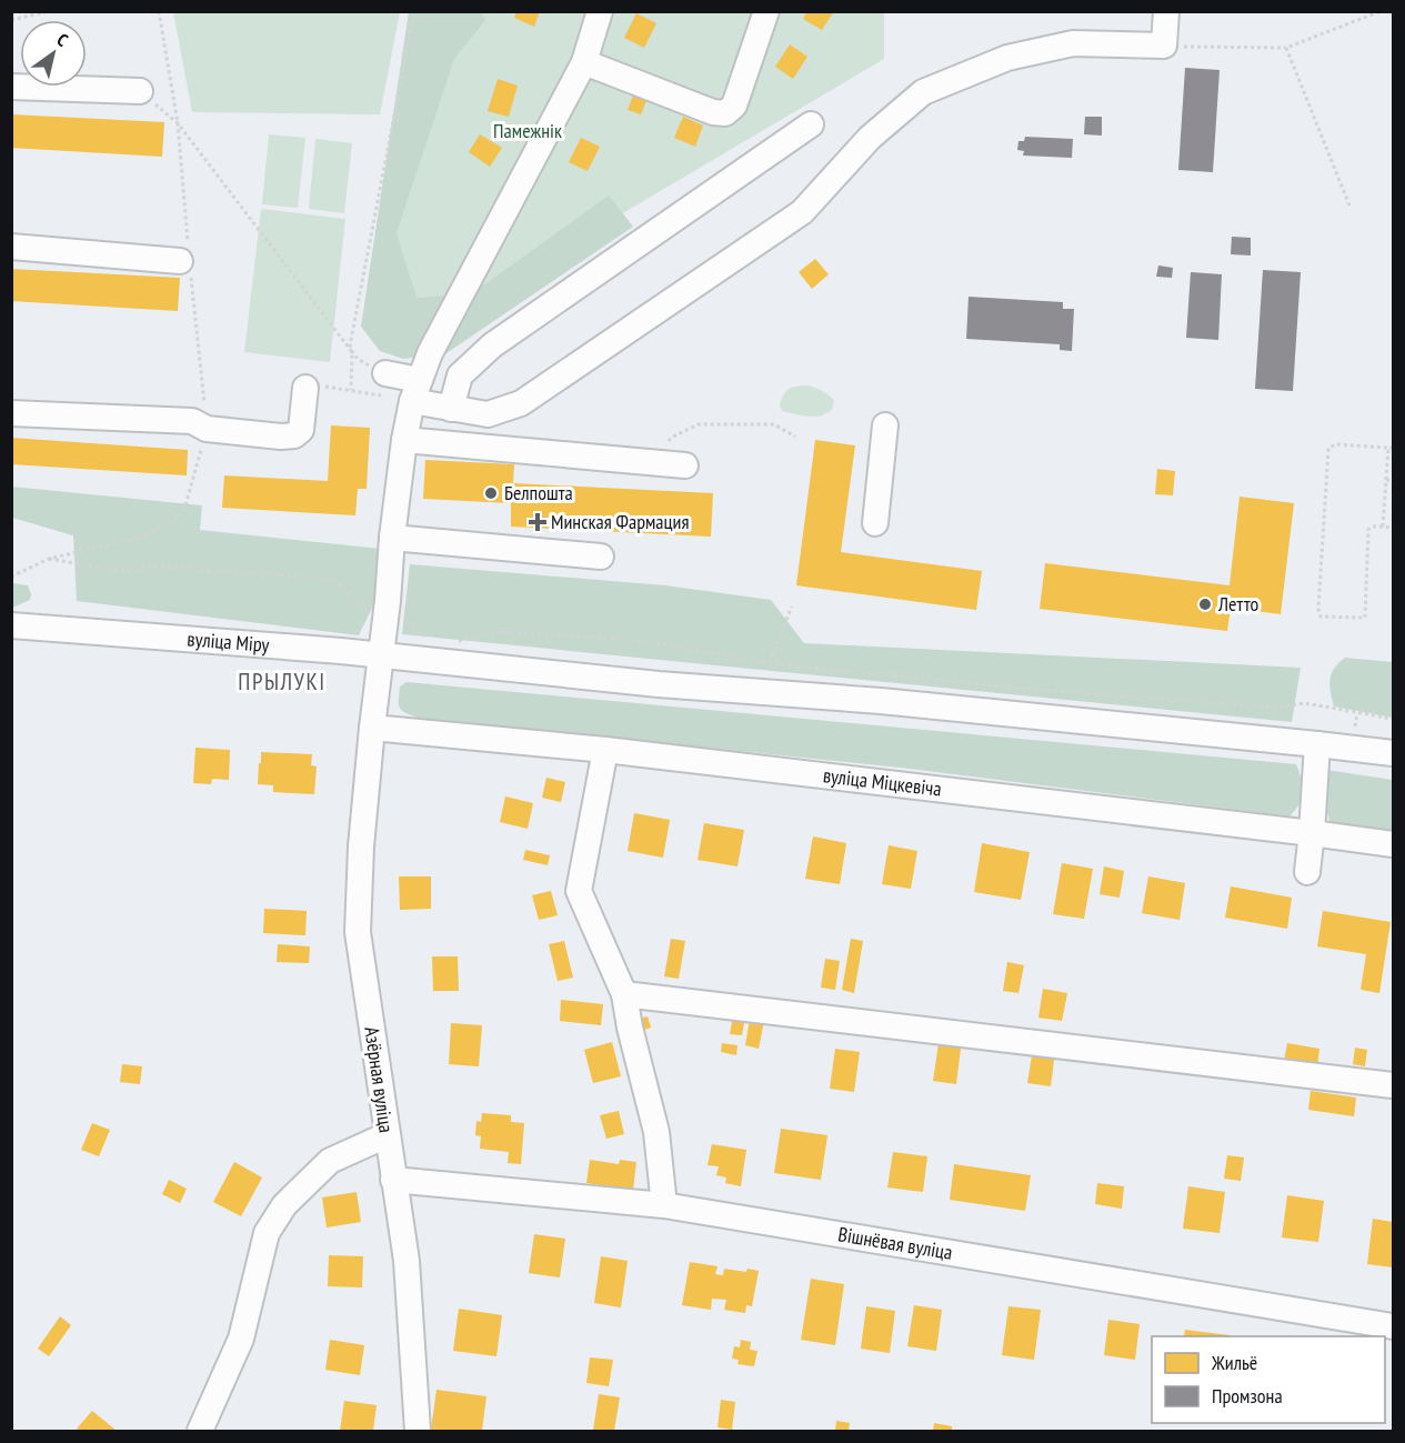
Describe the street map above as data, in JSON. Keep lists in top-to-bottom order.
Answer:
{
  "streets": {
    "street": [
      "вуліца Міру",
      "вуліца Міцкевіча",
      "Азёрная вуліца",
      "Вішнёвая вуліца"
    ]
  },
  "crossings": [
    ["вуліца Міру", "Азёрная вуліца"],
    ["вуліца Міцкевіча", "Азёрная вуліца"],
    ["Азёрная вуліца", "Вішнёвая вуліца"]
  ],
  "districts": ["ПРЫЛУКІ"],
  "parks": ["Памежнік"],
  "places": {
    "other": ["Белпошта", "Летто"],
    "health": ["Минская Фармация"]
  },
  "legend": ["Жильё", "Промзона"],
  "north": "top right"
}
